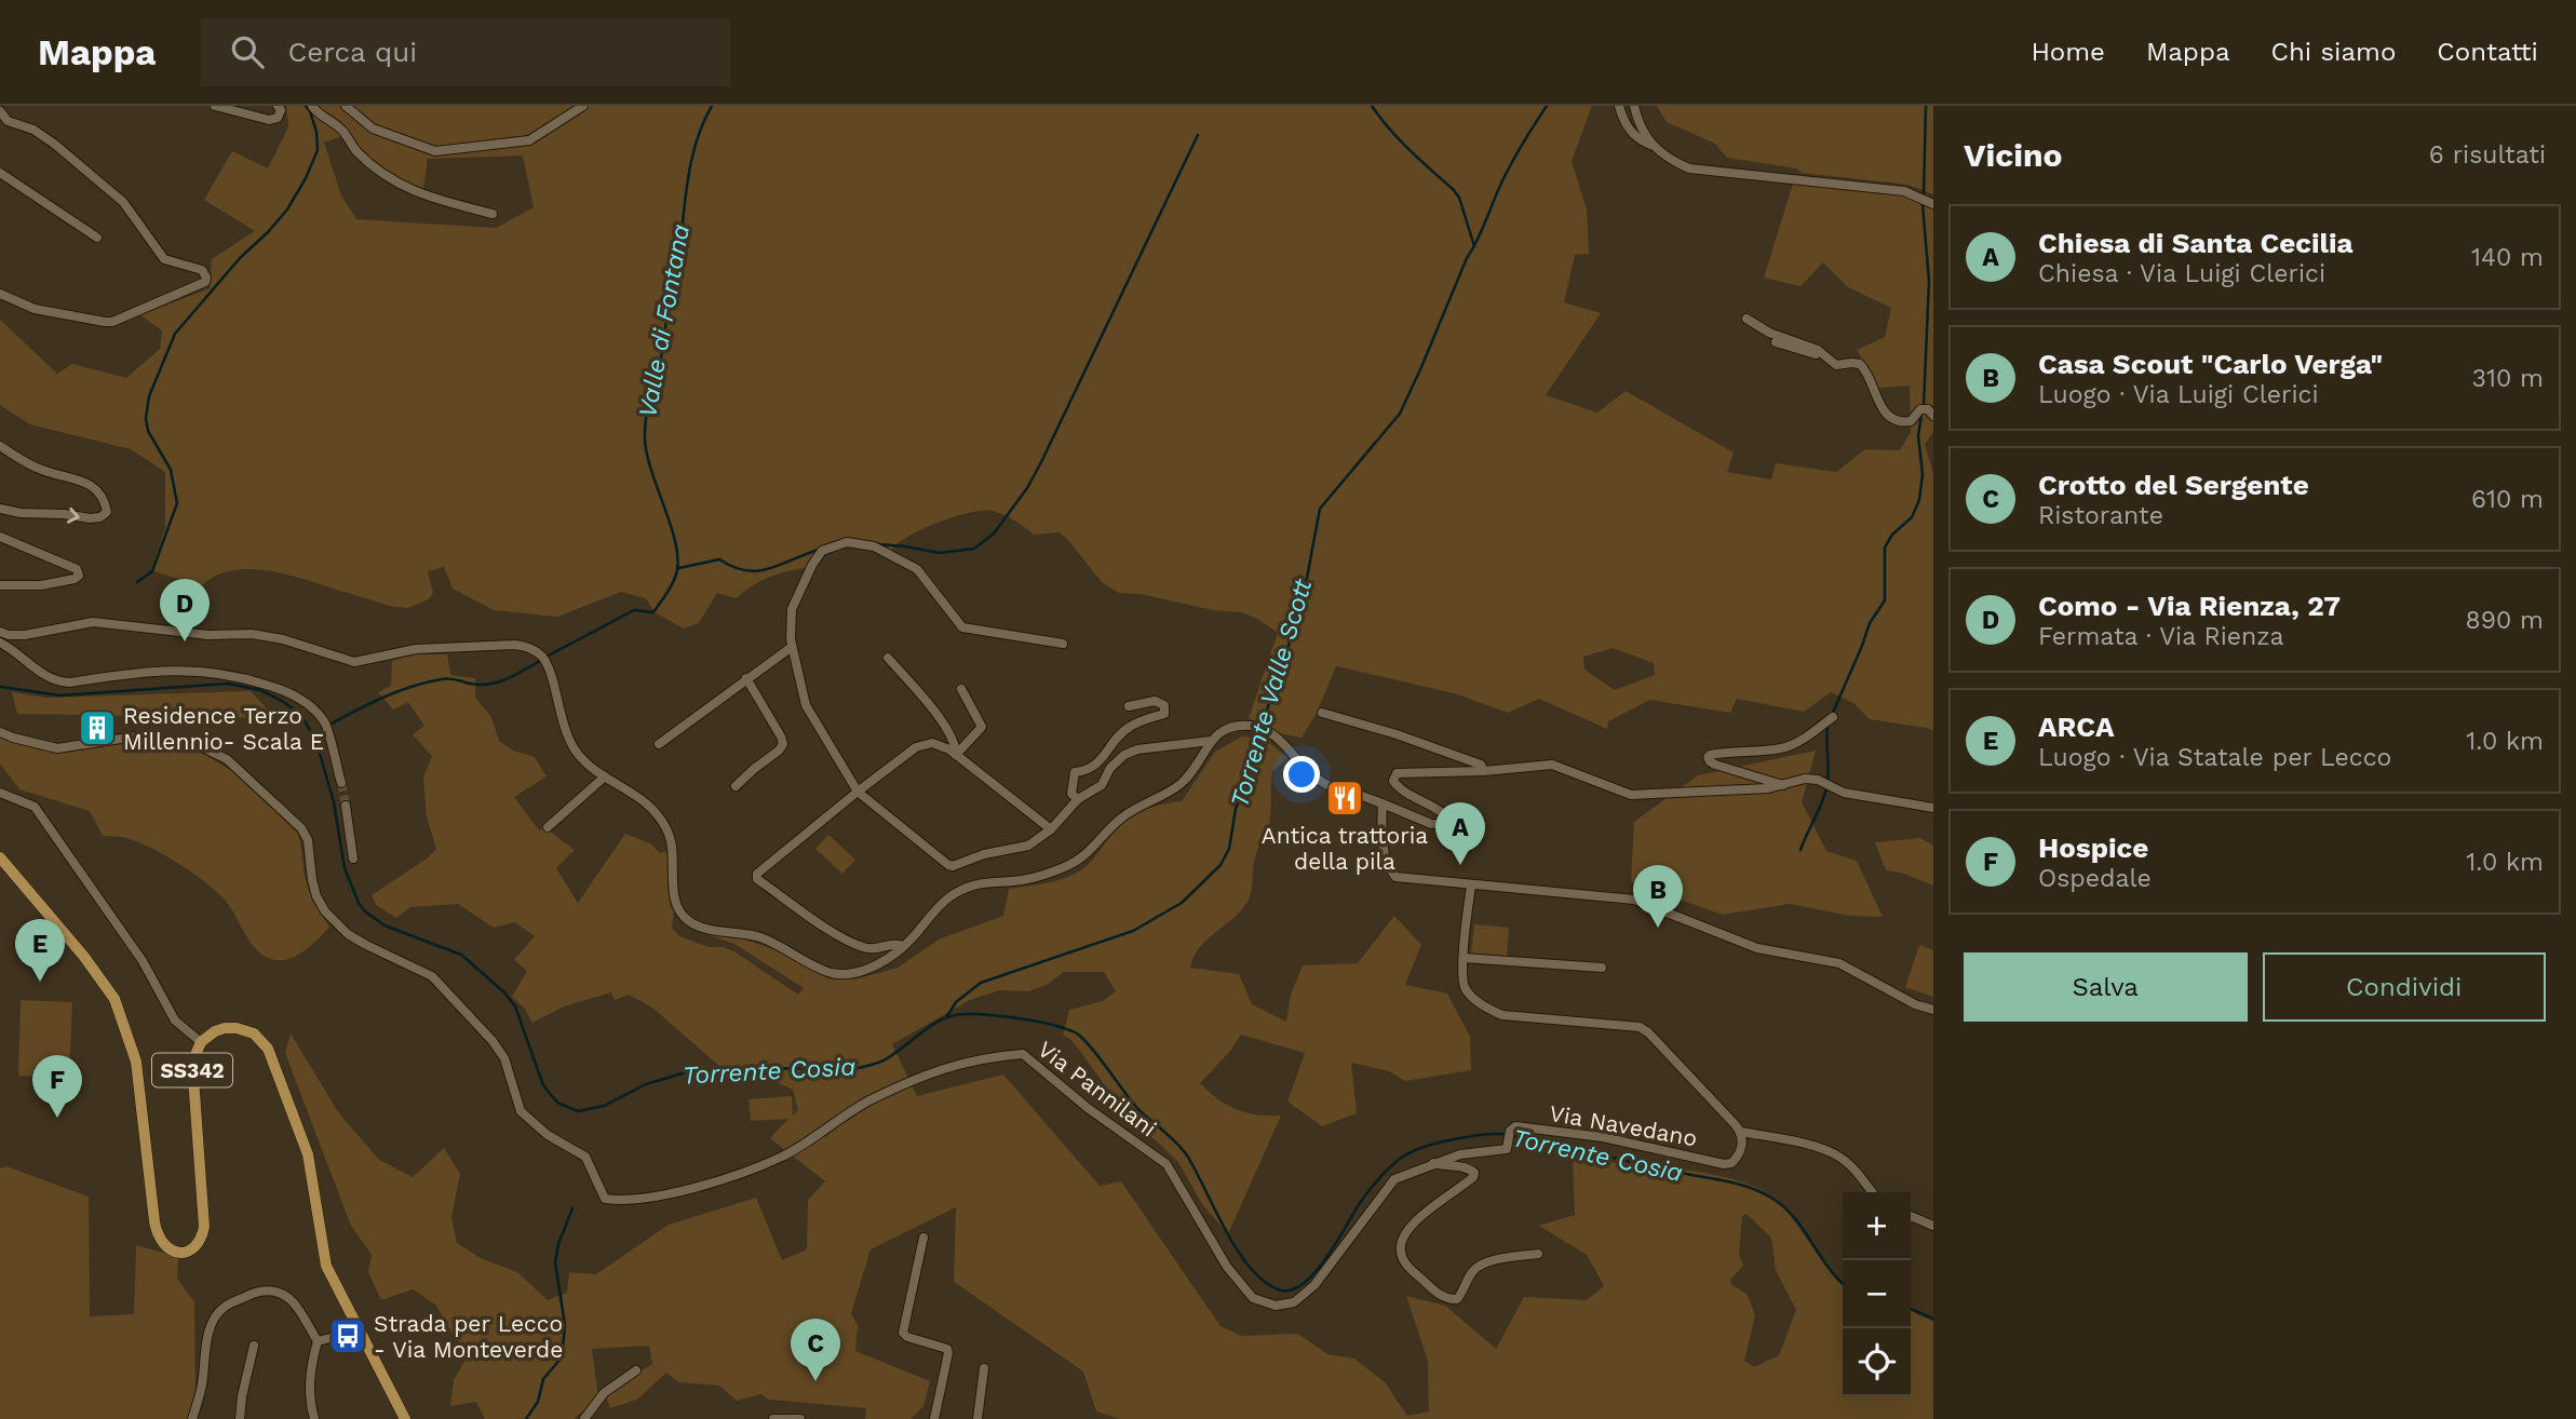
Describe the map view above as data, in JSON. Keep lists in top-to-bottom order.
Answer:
{
  "streets": {
    "main road": ["SS342"],
    "street": ["Via Pannilani", "Via Navedano"]
  },
  "crossings": [
    ["Via Pannilani", "Via Navedano"]
  ],
  "water": ["Valle di Fontana", "Torrente Valle Scott", "Torrente Cosia"],
  "places": {
    "building": ["Residence Terzo Millennio- Scala E"],
    "restaurant": ["Antica trattoria della pila"],
    "bus stop": ["Strada per Lecco - Via Monteverde"]
  },
  "page": {
    "header": "Mappa",
    "search": "Cerca qui",
    "nav": [
      "Home",
      "Mappa",
      "Chi siamo",
      "Contatti"
    ],
    "heading": ["Vicino", "6 risultati"],
    "list": [
      {
        "mark": "A",
        "name": "Chiesa di Santa Cecilia",
        "note": "Chiesa · Via Luigi Clerici",
        "value": "140 m"
      },
      {
        "mark": "B",
        "name": "Casa Scout \"Carlo Verga\"",
        "note": "Luogo · Via Luigi Clerici",
        "value": "310 m"
      },
      {
        "mark": "C",
        "name": "Crotto del Sergente",
        "note": "Ristorante",
        "value": "610 m"
      },
      {
        "mark": "D",
        "name": "Como - Via Rienza, 27",
        "note": "Fermata · Via Rienza",
        "value": "890 m"
      },
      {
        "mark": "E",
        "name": "ARCA",
        "note": "Luogo · Via Statale per Lecco",
        "value": "1.0 km"
      },
      {
        "mark": "F",
        "name": "Hospice",
        "note": "Ospedale",
        "value": "1.0 km"
      }
    ],
    "pins": [
      "D",
      "A",
      "B",
      "E",
      "F",
      "C"
    ],
    "buttons": ["Salva", "Condividi"],
    "map_buttons": ["+", "−"]
  }
}
